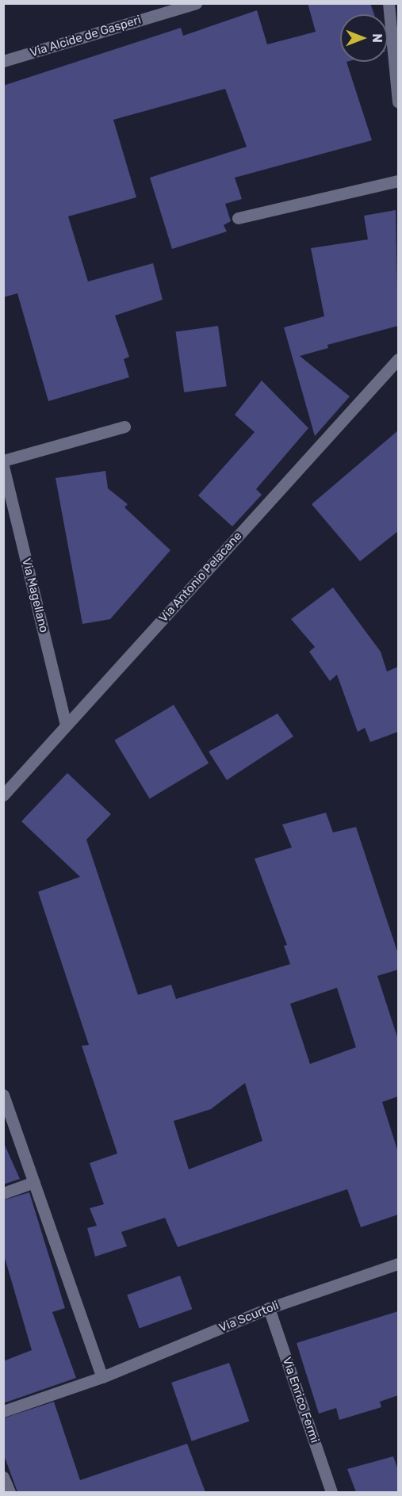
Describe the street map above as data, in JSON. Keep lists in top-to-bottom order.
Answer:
{
  "streets": {
    "street": [
      "Via Alcide de Gasperi",
      "Via Antonio Pelacane",
      "Via Magellano",
      "Via Scurtoli",
      "Via Enrico Fermi"
    ]
  },
  "crossings": [
    ["Via Antonio Pelacane", "Via Magellano"],
    ["Via Scurtoli", "Via Enrico Fermi"]
  ],
  "north": "right"
}
